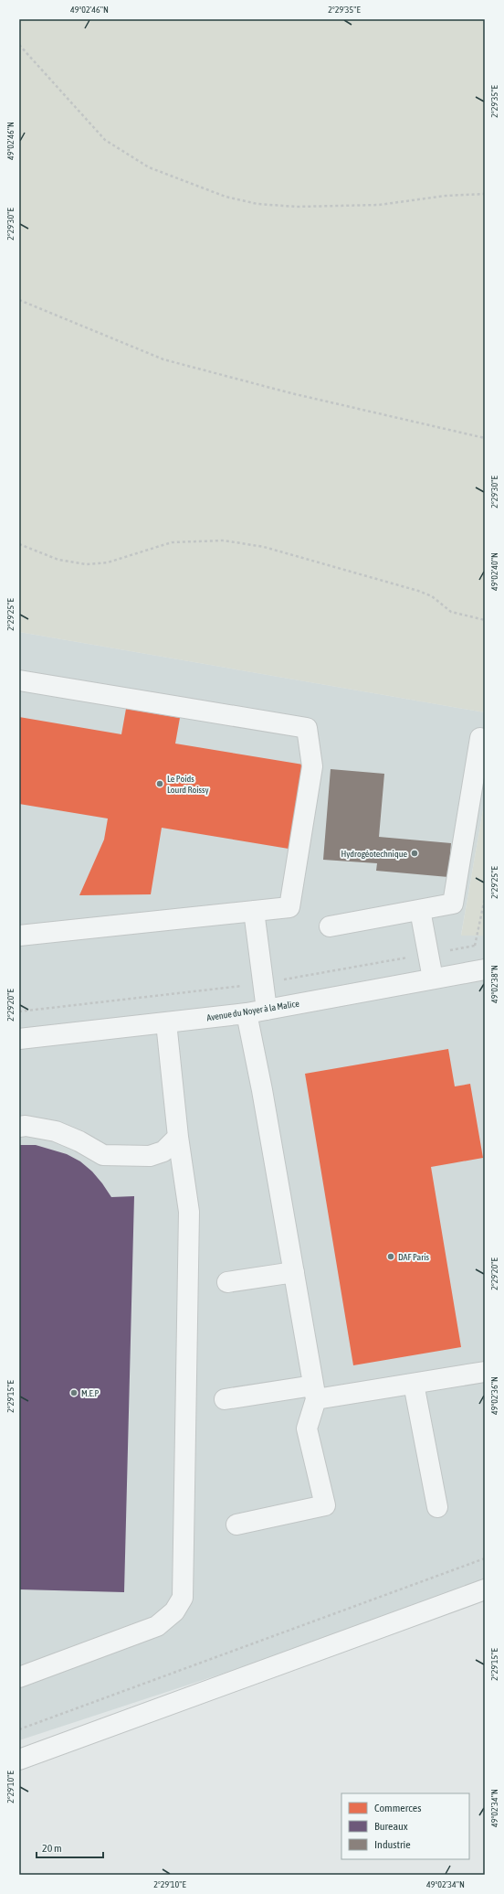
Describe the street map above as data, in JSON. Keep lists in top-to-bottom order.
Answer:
{
  "streets": {
    "street": ["Avenue du Noyer à la Malice"]
  },
  "places": [
    "Le Poids Lourd Roissy",
    "Hydrogéotechnique",
    "DAF Paris",
    "M.E.P"
  ],
  "legend": ["Commerces", "Bureaux", "Industrie"],
  "scale_bar": "20 m",
  "coordinates": [
    "49°02'46\"N",
    "2°29'35\"E",
    "2°29'30\"E",
    "49°02'40\"N",
    "2°29'25\"E",
    "49°02'38\"N",
    "2°29'20\"E",
    "49°02'36\"N",
    "2°29'15\"E",
    "2°29'10\"E",
    "49°02'34\"N"
  ]
}
